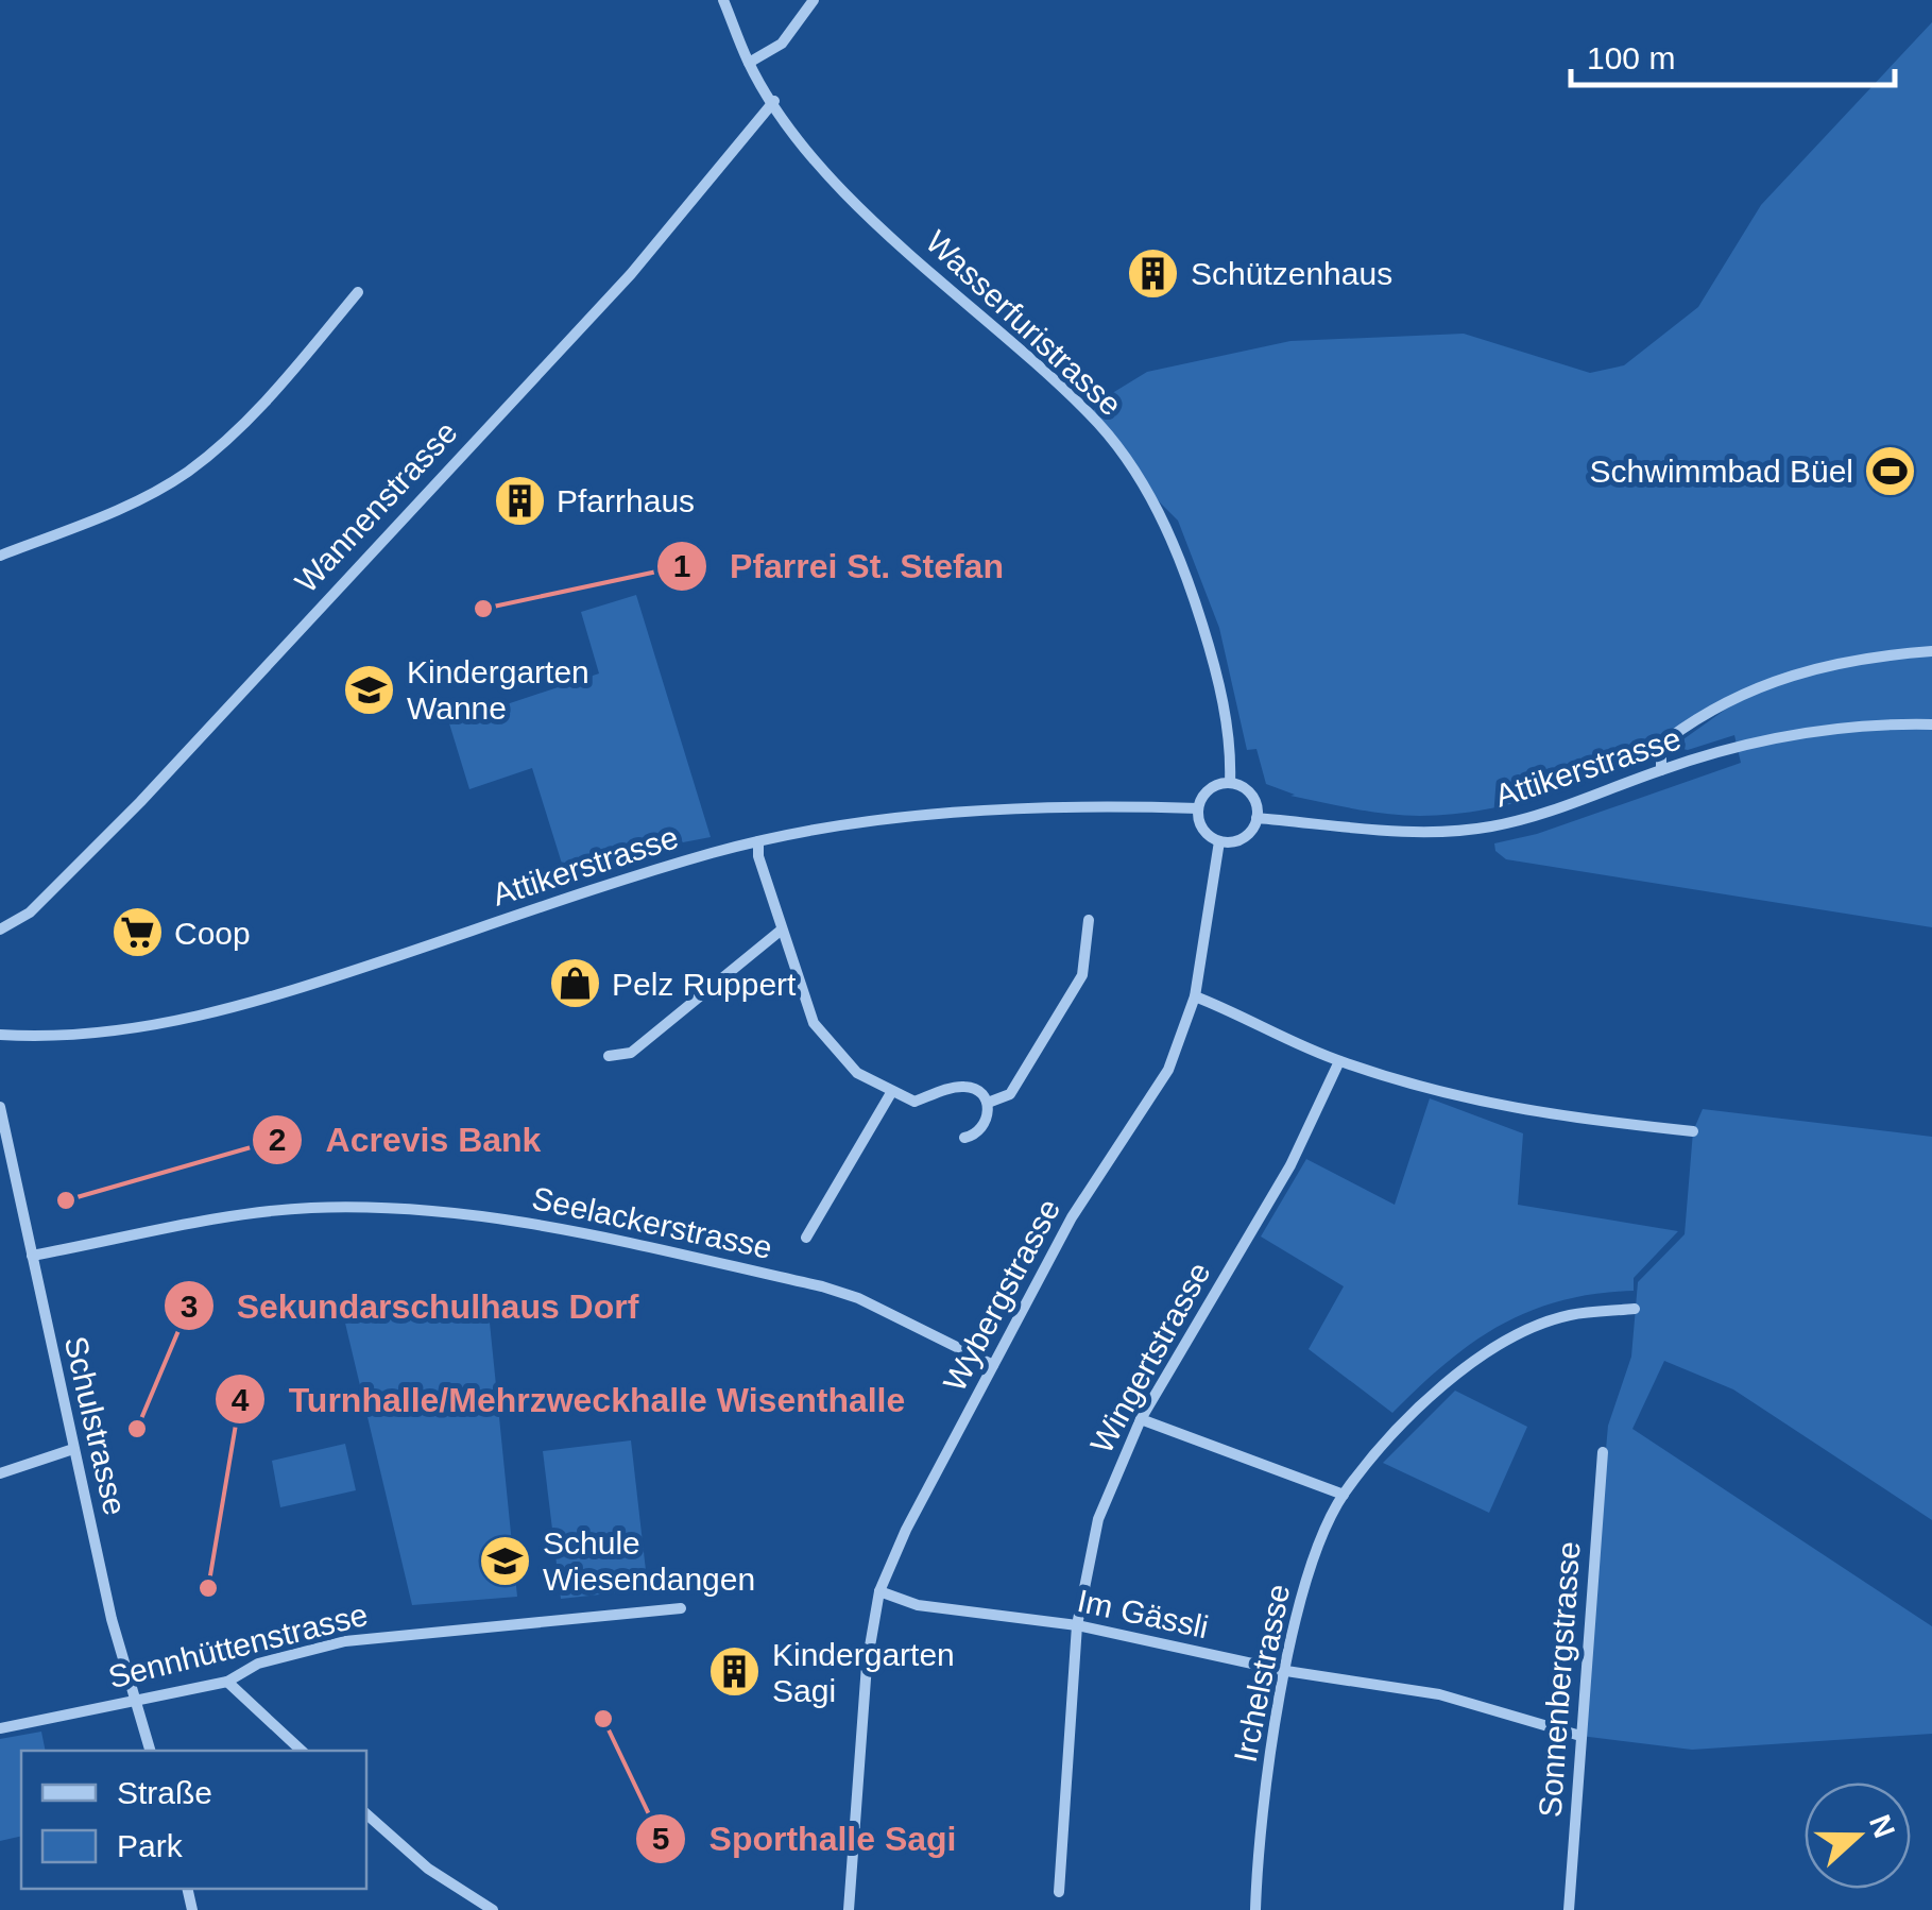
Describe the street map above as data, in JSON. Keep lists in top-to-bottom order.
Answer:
{
  "streets": {
    "street": [
      "Wasserfuristrasse",
      "Wannenstrasse",
      "Attikerstrasse",
      "Seelackerstrasse",
      "Wybergstrasse",
      "Wingertstrasse",
      "Schulstrasse",
      "Im Gässli",
      "Sennhüttenstrasse",
      "Irchelstrasse",
      "Sonnenbergstrasse"
    ]
  },
  "crossings": [
    ["Wasserfuristrasse", "Wannenstrasse"],
    ["Wasserfuristrasse", "Attikerstrasse"],
    ["Wasserfuristrasse", "Wybergstrasse"],
    ["Attikerstrasse", "Wybergstrasse"],
    ["Seelackerstrasse", "Wybergstrasse"],
    ["Seelackerstrasse", "Schulstrasse"],
    ["Wybergstrasse", "Im Gässli"],
    ["Wingertstrasse", "Im Gässli"],
    ["Schulstrasse", "Sennhüttenstrasse"],
    ["Im Gässli", "Irchelstrasse"],
    ["Im Gässli", "Sonnenbergstrasse"]
  ],
  "places": {
    "building": ["Schützenhaus", "Pfarrhaus", "Kindergarten Sagi"],
    "sports": ["Schwimmbad Büel"],
    "other": [
      "Pfarrei St. Stefan",
      "Acrevis Bank",
      "Sekundarschulhaus Dorf",
      "Turnhalle/Mehrzweckhalle Wisenthalle",
      "Sporthalle Sagi"
    ],
    "school or university": ["Kindergarten Wanne", "Schule Wiesendangen"],
    "supermarket": ["Coop"],
    "shop": ["Pelz Ruppert"]
  },
  "legend": ["Straße", "Park"],
  "scale_bar": "100 m",
  "north": "right"
}
